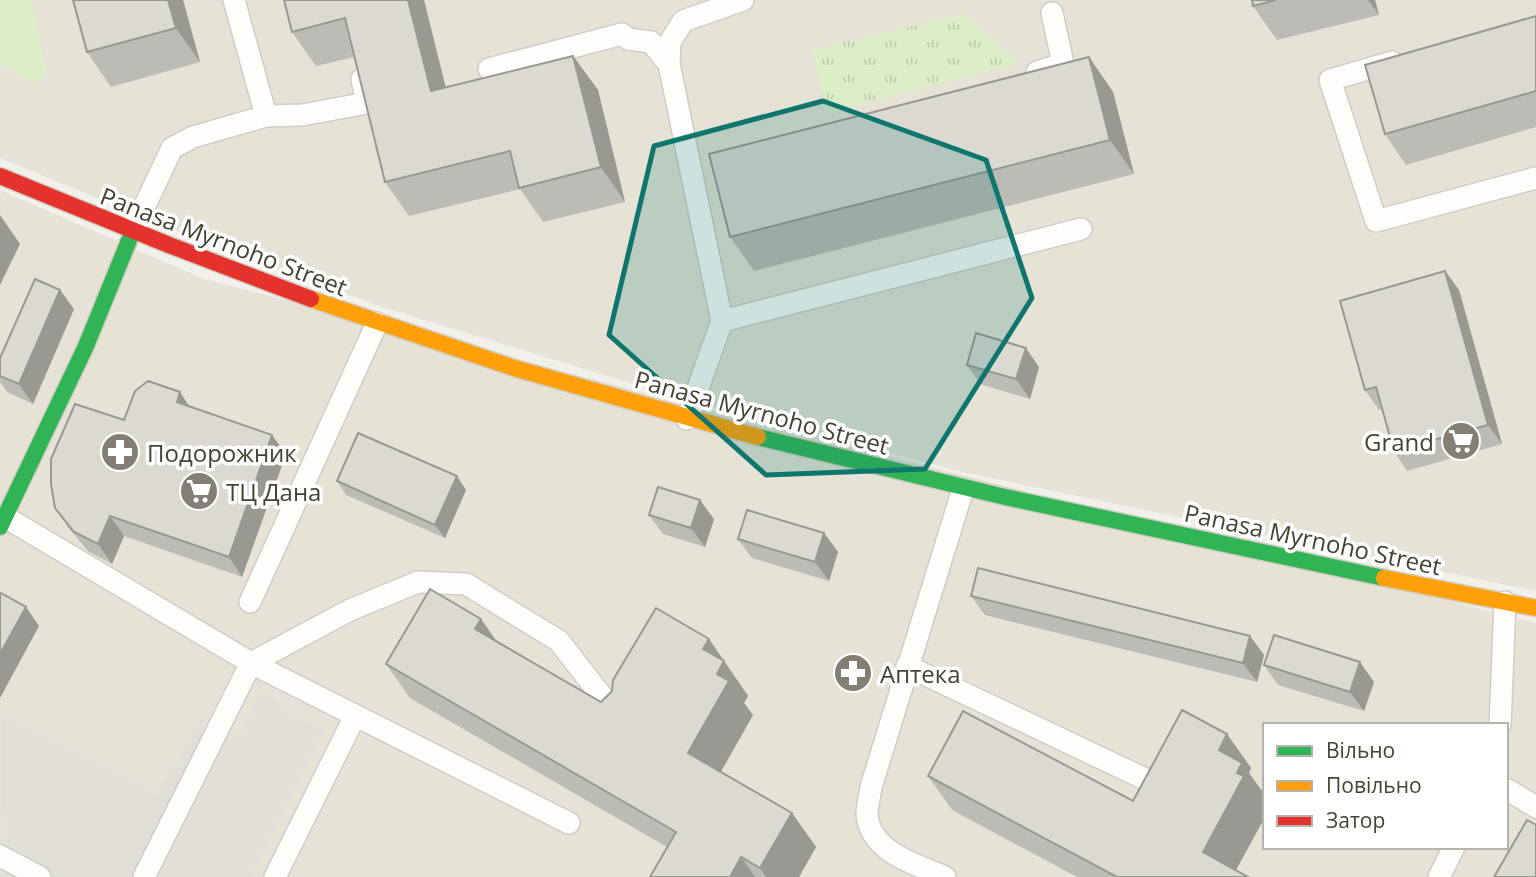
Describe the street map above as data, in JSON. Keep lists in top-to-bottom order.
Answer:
{
  "streets": {
    "main road": ["Panasa Myrnoho Street"]
  },
  "places": {
    "supermarket": ["Grand", "ТЦ Дана"],
    "pharmacy": ["Подорожник", "Аптека"]
  },
  "legend": ["Вільно", "Повільно", "Затор"]
}
